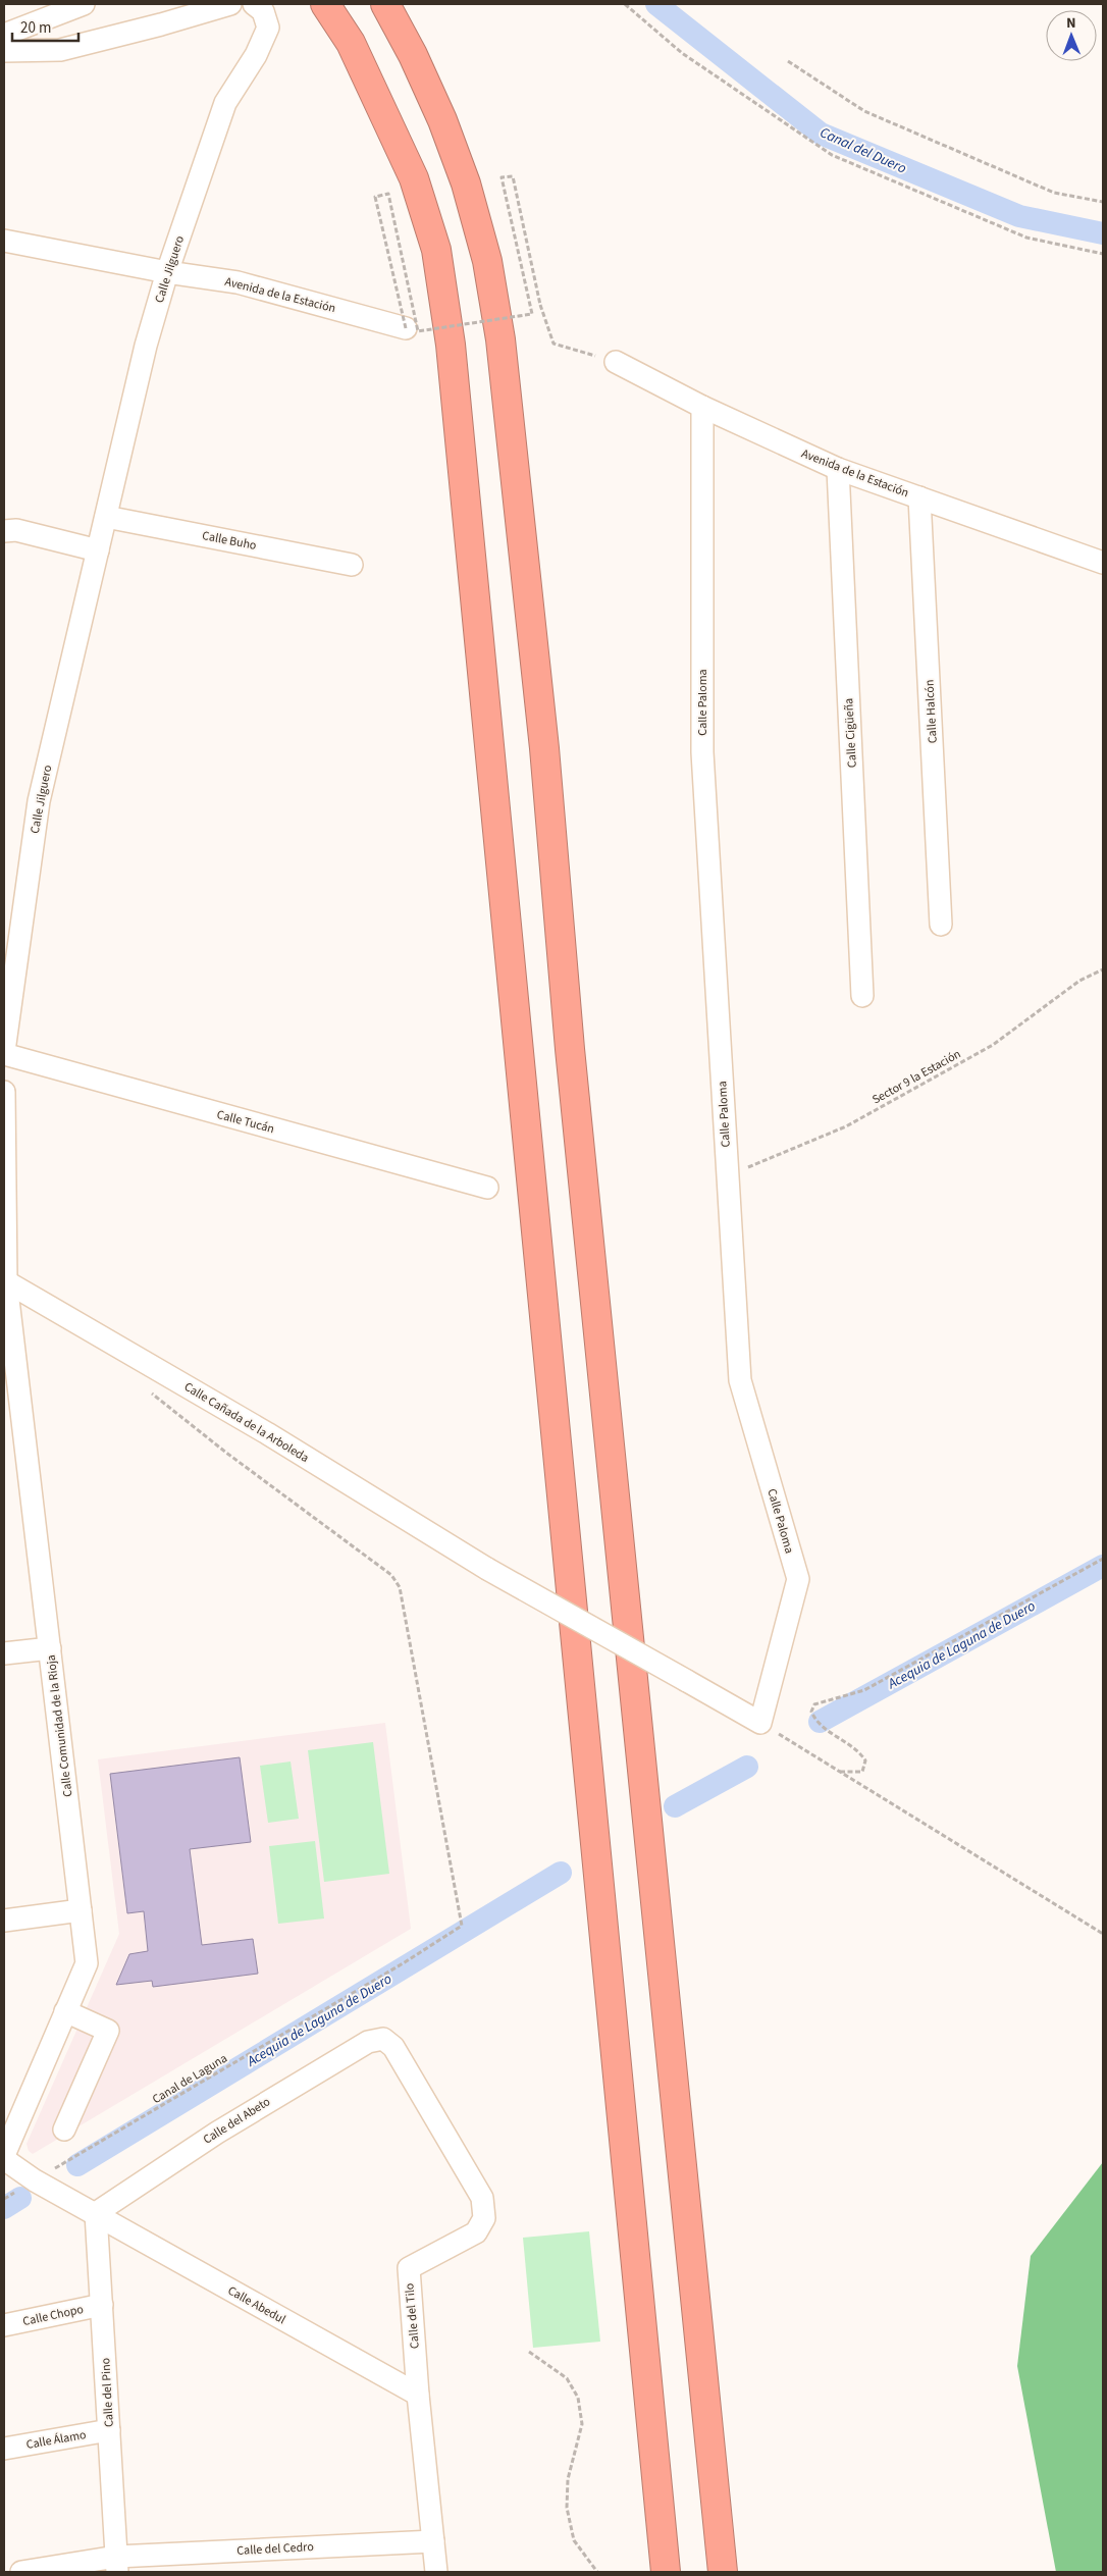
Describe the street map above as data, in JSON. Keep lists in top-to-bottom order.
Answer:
{
  "streets": {
    "street": [
      "Calle Jilguero",
      "Avenida de la Estación",
      "Calle Buho",
      "Calle Paloma",
      "Calle Halcón",
      "Calle Cigüeña",
      "Calle Tucán",
      "Calle Cañada de la Arboleda",
      "Calle Comunidad de la Rioja",
      "Calle del Abeto",
      "Calle Abedul",
      "Calle Chopo",
      "Calle del Tilo",
      "Calle del Pino",
      "Calle Álamo",
      "Calle del Cedro"
    ],
    "path": ["Sector 9 la Estación", "Canal de Laguna"]
  },
  "crossings": [
    ["Calle Jilguero", "Avenida de la Estación"],
    ["Calle Jilguero", "Calle Buho"],
    ["Calle Jilguero", "Calle Tucán"],
    ["Avenida de la Estación", "Calle Paloma"],
    ["Avenida de la Estación", "Calle Halcón"],
    ["Avenida de la Estación", "Calle Cigüeña"],
    ["Calle Paloma", "Sector 9 la Estación"],
    ["Calle Paloma", "Calle Cañada de la Arboleda"],
    ["Calle Cañada de la Arboleda", "Calle Comunidad de la Rioja"],
    ["Canal de Laguna", "Calle Abedul"],
    ["Calle del Abeto", "Calle Abedul"],
    ["Calle del Abeto", "Calle del Tilo"],
    ["Calle del Abeto", "Calle del Pino"],
    ["Calle Abedul", "Calle del Tilo"],
    ["Calle Abedul", "Calle del Pino"],
    ["Calle Chopo", "Calle del Pino"],
    ["Calle del Tilo", "Calle del Cedro"],
    ["Calle del Pino", "Calle Álamo"],
    ["Calle del Pino", "Calle del Cedro"]
  ],
  "water": ["Canal del Duero", "Acequia de Laguna de Duero"],
  "scale_bar": "20 m",
  "north": "top"
}
